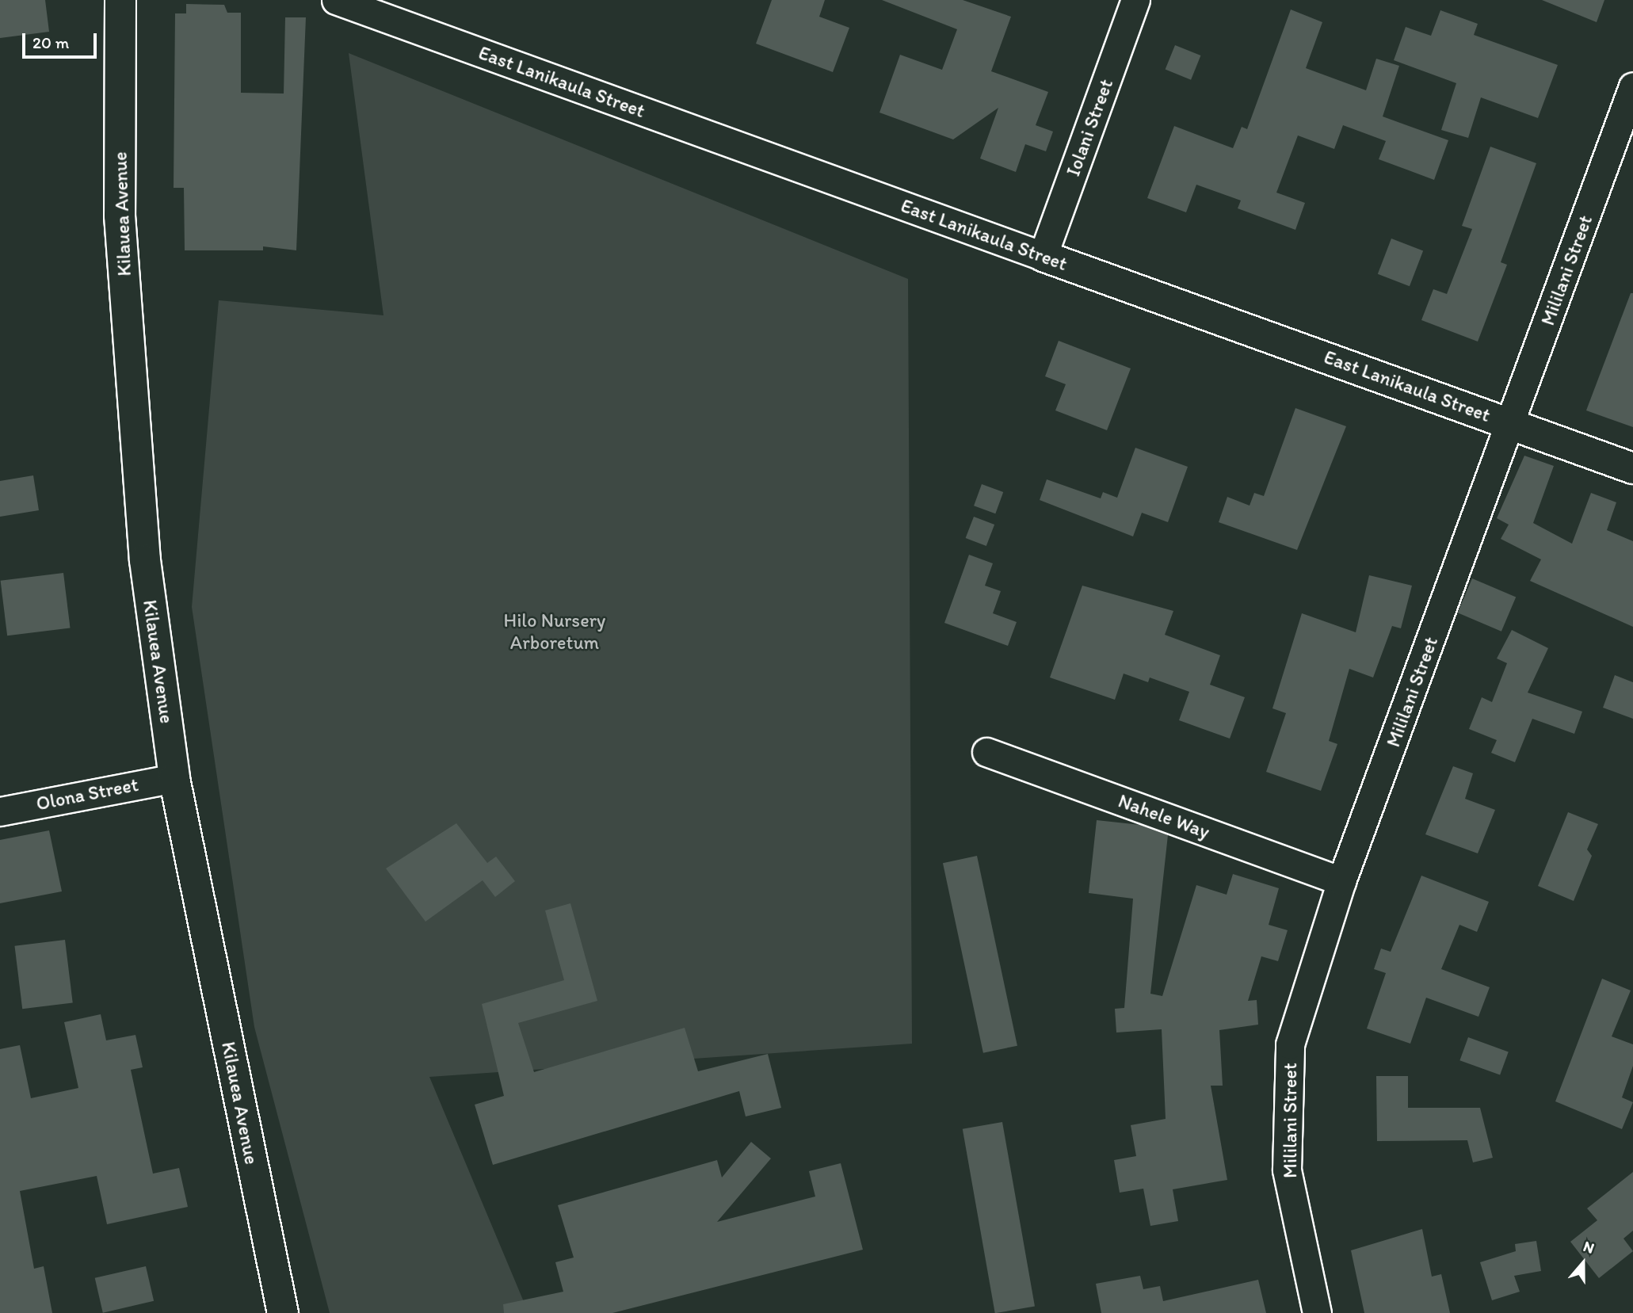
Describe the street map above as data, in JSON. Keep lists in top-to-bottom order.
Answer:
{
  "streets": {
    "street": [
      "East Lanikaula Street",
      "Iolani Street",
      "Kilauea Avenue",
      "Mililani Street",
      "Olona Street",
      "Nahele Way"
    ]
  },
  "crossings": [
    ["East Lanikaula Street", "Iolani Street"],
    ["East Lanikaula Street", "Mililani Street"],
    ["Kilauea Avenue", "Olona Street"],
    ["Mililani Street", "Nahele Way"]
  ],
  "parks": ["Hilo Nursery Arboretum"],
  "scale_bar": "20 m",
  "north": "top"
}
